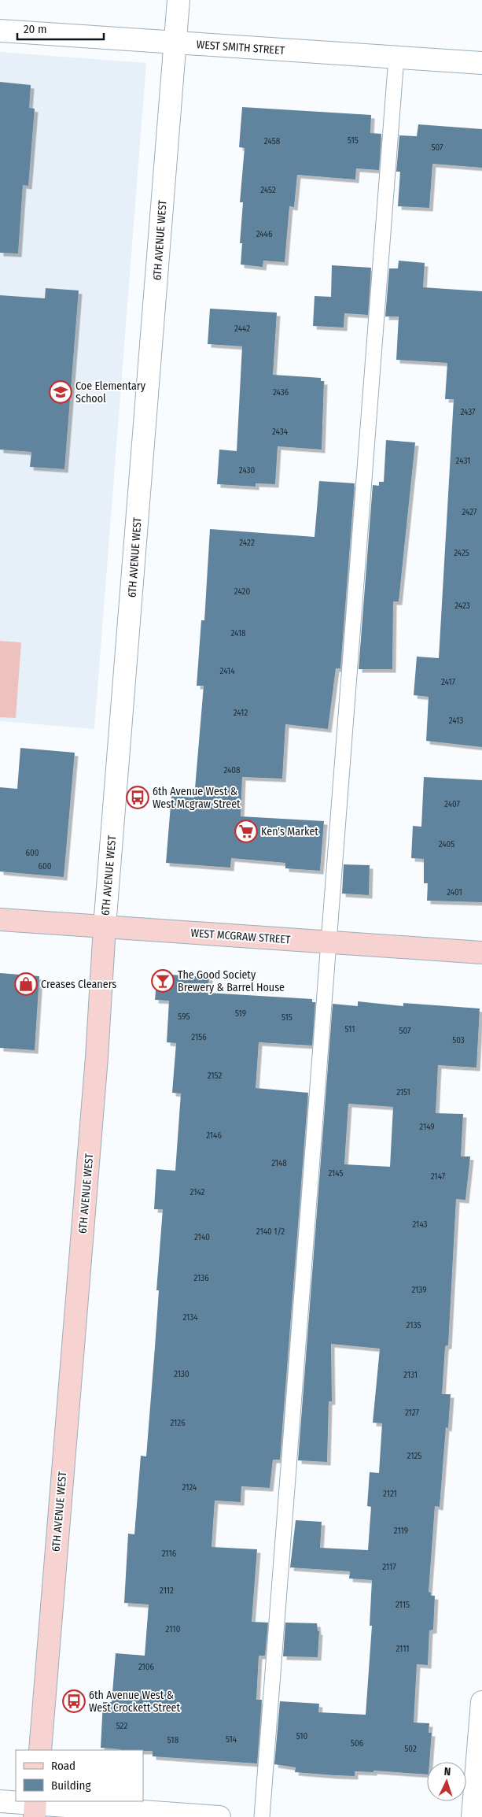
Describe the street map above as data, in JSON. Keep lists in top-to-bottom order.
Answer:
{
  "streets": {
    "street": ["WEST SMITH STREET", "6TH AVENUE WEST", "WEST MCGRAW STREET"]
  },
  "crossings": [
    ["WEST SMITH STREET", "6TH AVENUE WEST"],
    ["6TH AVENUE WEST", "WEST MCGRAW STREET"]
  ],
  "places": {
    "school or university": ["Coe Elementary School"],
    "bus stop": ["6th Avenue West & West Mcgraw Street", "6th Avenue West & West Crockett Street"],
    "supermarket": ["Ken's Market"],
    "bar": ["The Good Society Brewery & Barrel House"],
    "shop": ["Creases Cleaners"]
  },
  "house_numbers": [
    "515",
    "2458",
    "507",
    "2452",
    "2446",
    "2442",
    "2436",
    "2437",
    "2434",
    "2431",
    "2430",
    "2427",
    "2422",
    "2425",
    "2420",
    "2423",
    "2418",
    "2414",
    "2417",
    "2412",
    "2413",
    "2408",
    "2407",
    "2405",
    "600",
    "600",
    "2401",
    "519",
    "595",
    "515",
    "511",
    "507",
    "2156",
    "503",
    "2152",
    "2151",
    "2149",
    "2146",
    "2148",
    "2145",
    "2147",
    "2142",
    "2143",
    "2140 1/2",
    "2140",
    "2136",
    "2139",
    "2134",
    "2135",
    "2130",
    "2131",
    "2127",
    "2126",
    "2125",
    "2124",
    "2121",
    "2119",
    "2116",
    "2117",
    "2112",
    "2115",
    "2110",
    "2111",
    "2106",
    "522",
    "510",
    "514",
    "518",
    "506",
    "502"
  ],
  "legend": ["Road", "Building"],
  "scale_bar": "20 m",
  "north": "top"
}
